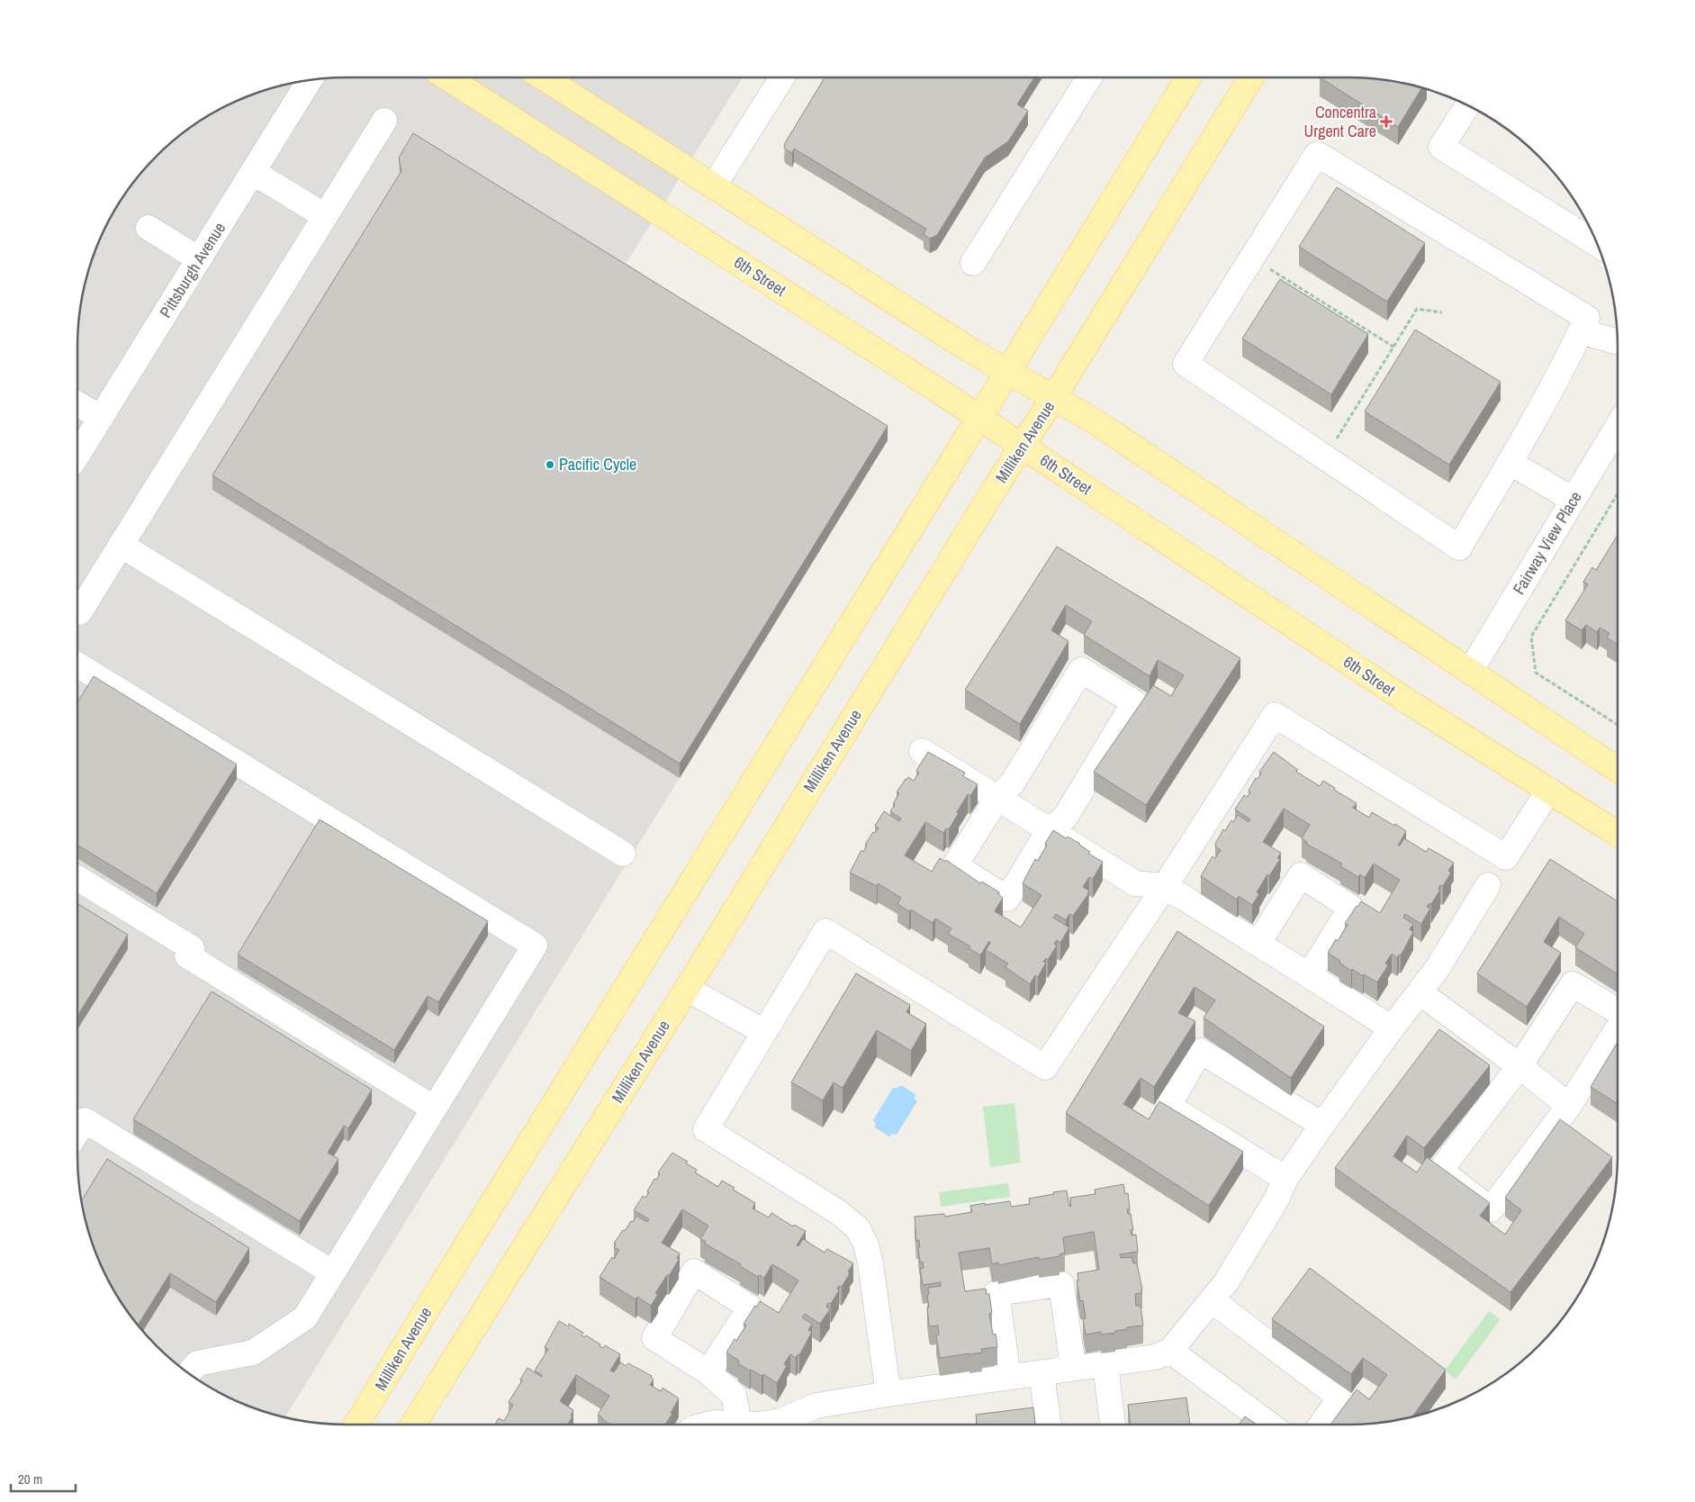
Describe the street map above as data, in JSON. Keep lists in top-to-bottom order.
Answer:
{
  "streets": {
    "main road": ["6th Street", "Milliken Avenue"],
    "street": ["Pittsburgh Avenue", "Fairway View Place"]
  },
  "crossings": [
    ["6th Street", "Milliken Avenue"]
  ],
  "places": {
    "health": ["Concentra Urgent Care"],
    "other": ["Pacific Cycle"]
  },
  "scale_bar": "20 m"
}
